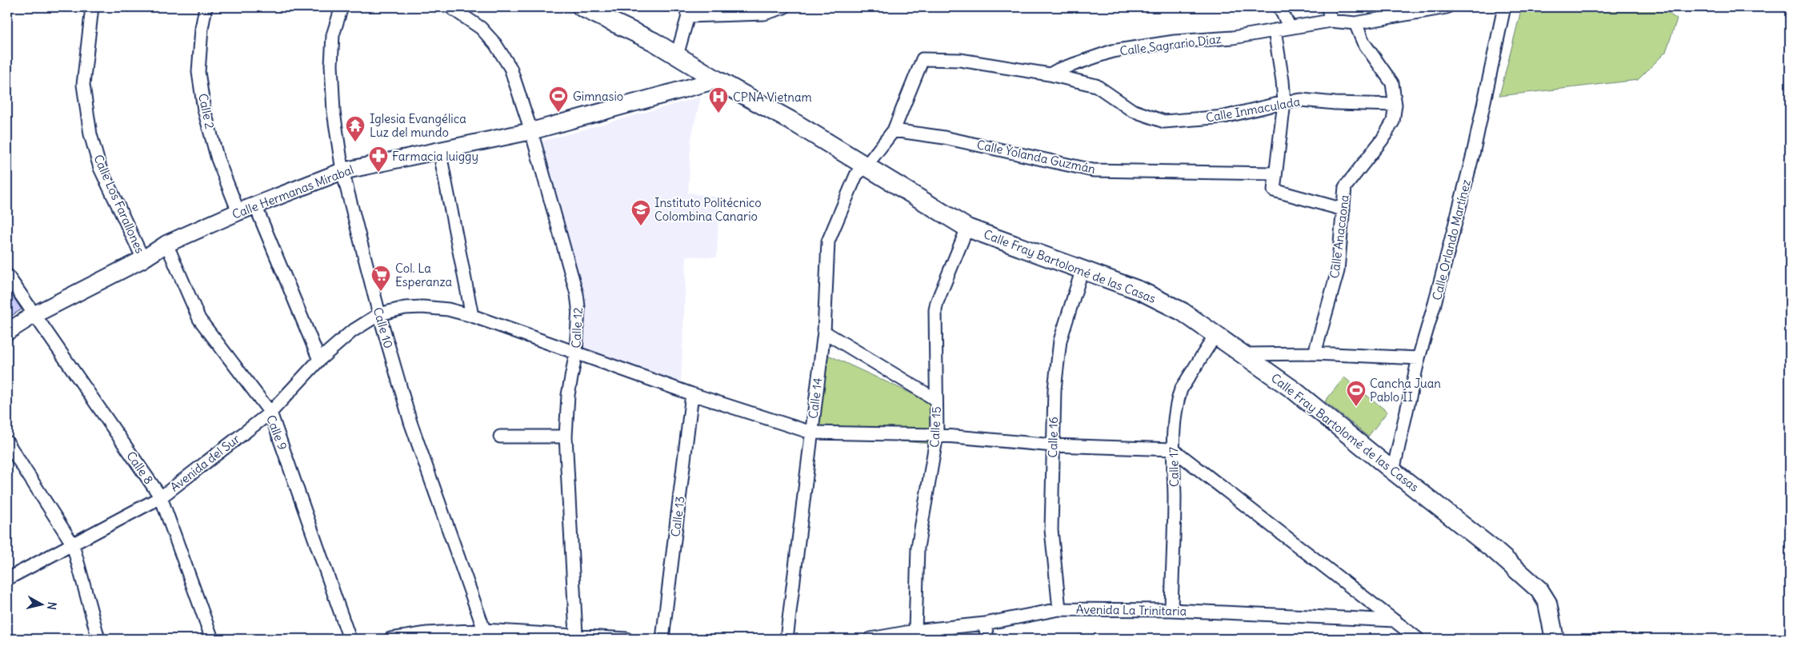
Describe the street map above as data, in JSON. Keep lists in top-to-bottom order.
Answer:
{
  "streets": {
    "main road": ["Calle Fray Bartolomé de las Casas"],
    "street": [
      "Calle Sagrario Díaz",
      "Calle Inmaculada",
      "Calle 2",
      "Calle Yolanda Guzmán",
      "Calle Hermanas Mirabal",
      "Calle Los Farallones",
      "Calle Anacaona",
      "Calle Orlando Martínez",
      "Calle 10",
      "Calle 12",
      "Calle 14",
      "Calle 15",
      "Calle 9",
      "Calle 16",
      "Avenida del Sur",
      "Calle 17",
      "Calle 8",
      "Calle 13",
      "Avenida La Trinitaria"
    ]
  },
  "crossings": [
    ["Calle Sagrario Díaz", "Calle Inmaculada"],
    ["Calle Sagrario Díaz", "Calle Anacaona"],
    ["Calle Inmaculada", "Calle Anacaona"],
    ["Calle 2", "Calle Hermanas Mirabal"],
    ["Calle Hermanas Mirabal", "Calle Los Farallones"],
    ["Calle Hermanas Mirabal", "Calle Fray Bartolomé de las Casas"],
    ["Calle Hermanas Mirabal", "Calle 10"],
    ["Calle Hermanas Mirabal", "Calle 12"],
    ["Calle Hermanas Mirabal", "Calle 9"],
    ["Calle Hermanas Mirabal", "Calle 8"],
    ["Calle Orlando Martínez", "Calle Fray Bartolomé de las Casas"],
    ["Calle Fray Bartolomé de las Casas", "Calle 14"],
    ["Calle Fray Bartolomé de las Casas", "Calle 15"],
    ["Calle Fray Bartolomé de las Casas", "Calle 16"],
    ["Calle Fray Bartolomé de las Casas", "Calle 17"],
    ["Calle 10", "Avenida del Sur"],
    ["Calle 12", "Avenida del Sur"],
    ["Calle 14", "Avenida del Sur"],
    ["Calle 15", "Avenida del Sur"],
    ["Calle 15", "Avenida La Trinitaria"],
    ["Calle 9", "Avenida del Sur"],
    ["Calle 16", "Avenida del Sur"],
    ["Calle 16", "Avenida La Trinitaria"],
    ["Avenida del Sur", "Calle 17"],
    ["Avenida del Sur", "Calle 8"],
    ["Avenida del Sur", "Calle 13"],
    ["Calle 17", "Avenida La Trinitaria"]
  ],
  "places": {
    "sports": ["Gimnasio", "Cancha Juan Pablo II"],
    "hospital": ["CPNA Vietnam"],
    "temple": ["Iglesia Evangélica Luz del mundo"],
    "pharmacy": ["Farmacia luiggy"],
    "school or university": ["Instituto Politécnico Colombina Canario"],
    "supermarket": ["Col. La Esperanza"]
  },
  "north": "right"
}
